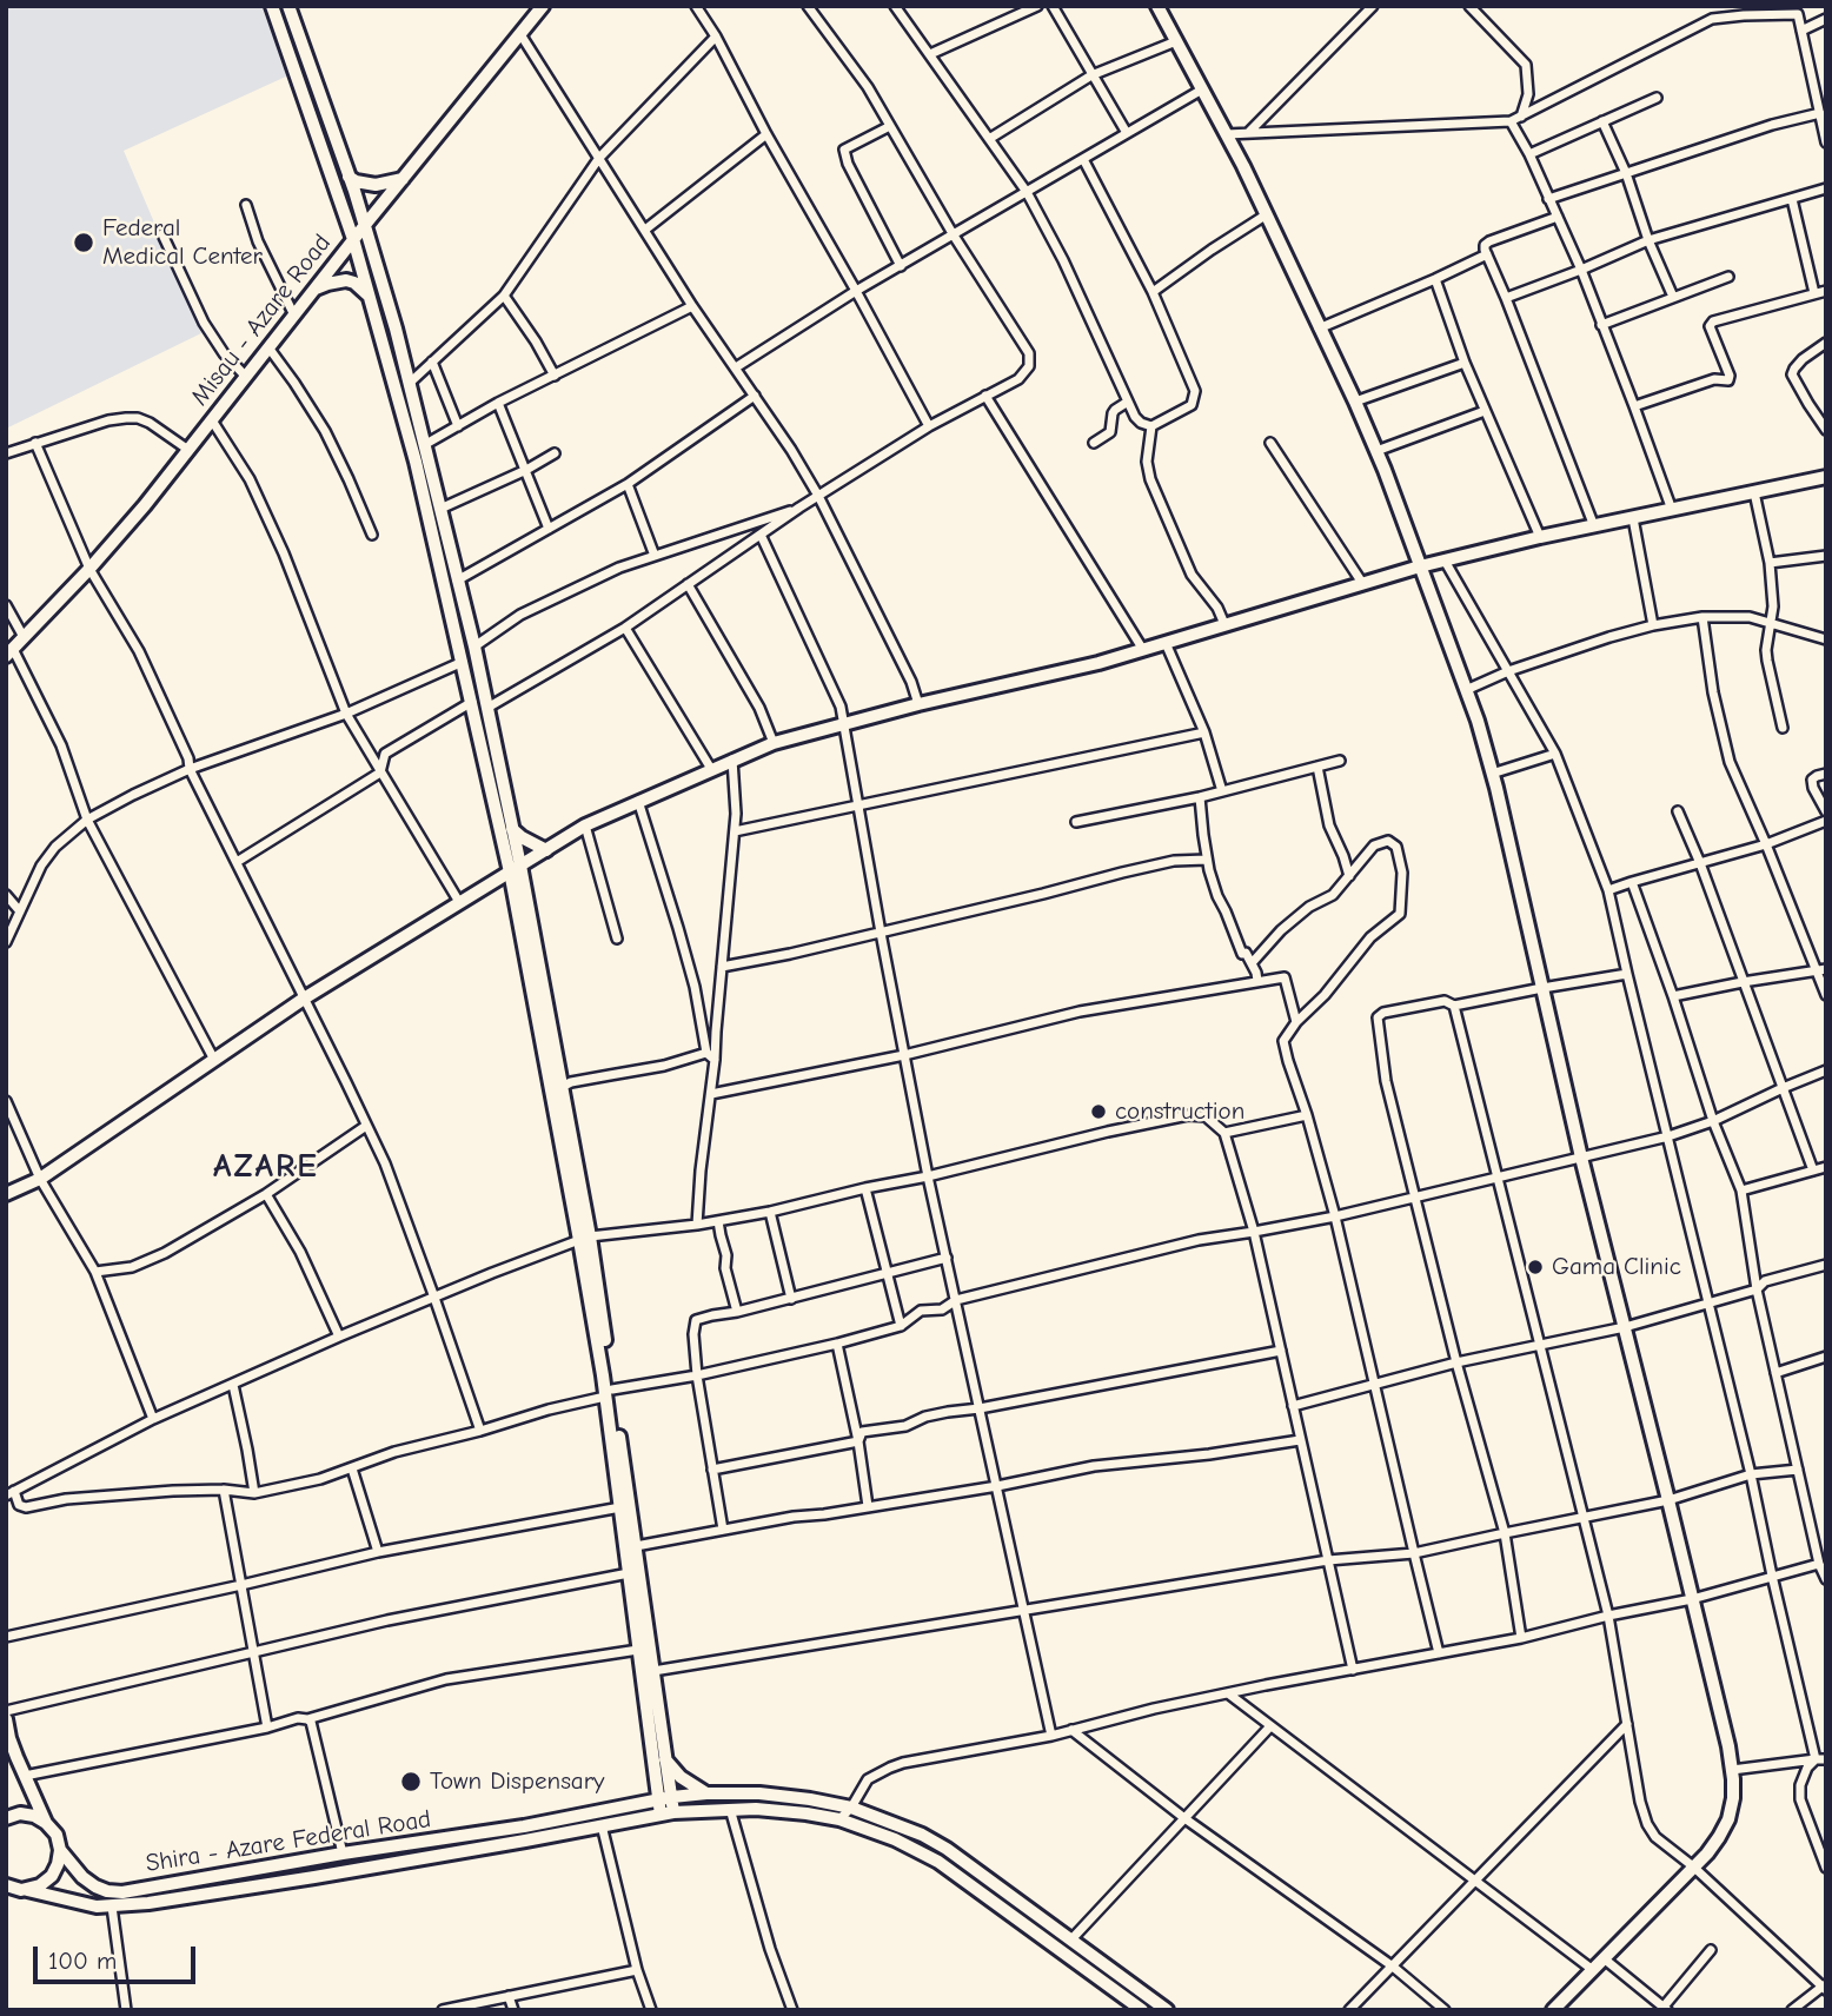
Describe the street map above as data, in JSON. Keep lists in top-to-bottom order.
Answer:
{
  "streets": {
    "main road": ["Misau - Azare Road", "Shira - Azare Federal Road"]
  },
  "districts": ["AZARE"],
  "places": [
    "Federal Medical Center",
    "construction",
    "Gama Clinic",
    "Town Dispensary"
  ],
  "scale_bar": "100 m"
}
